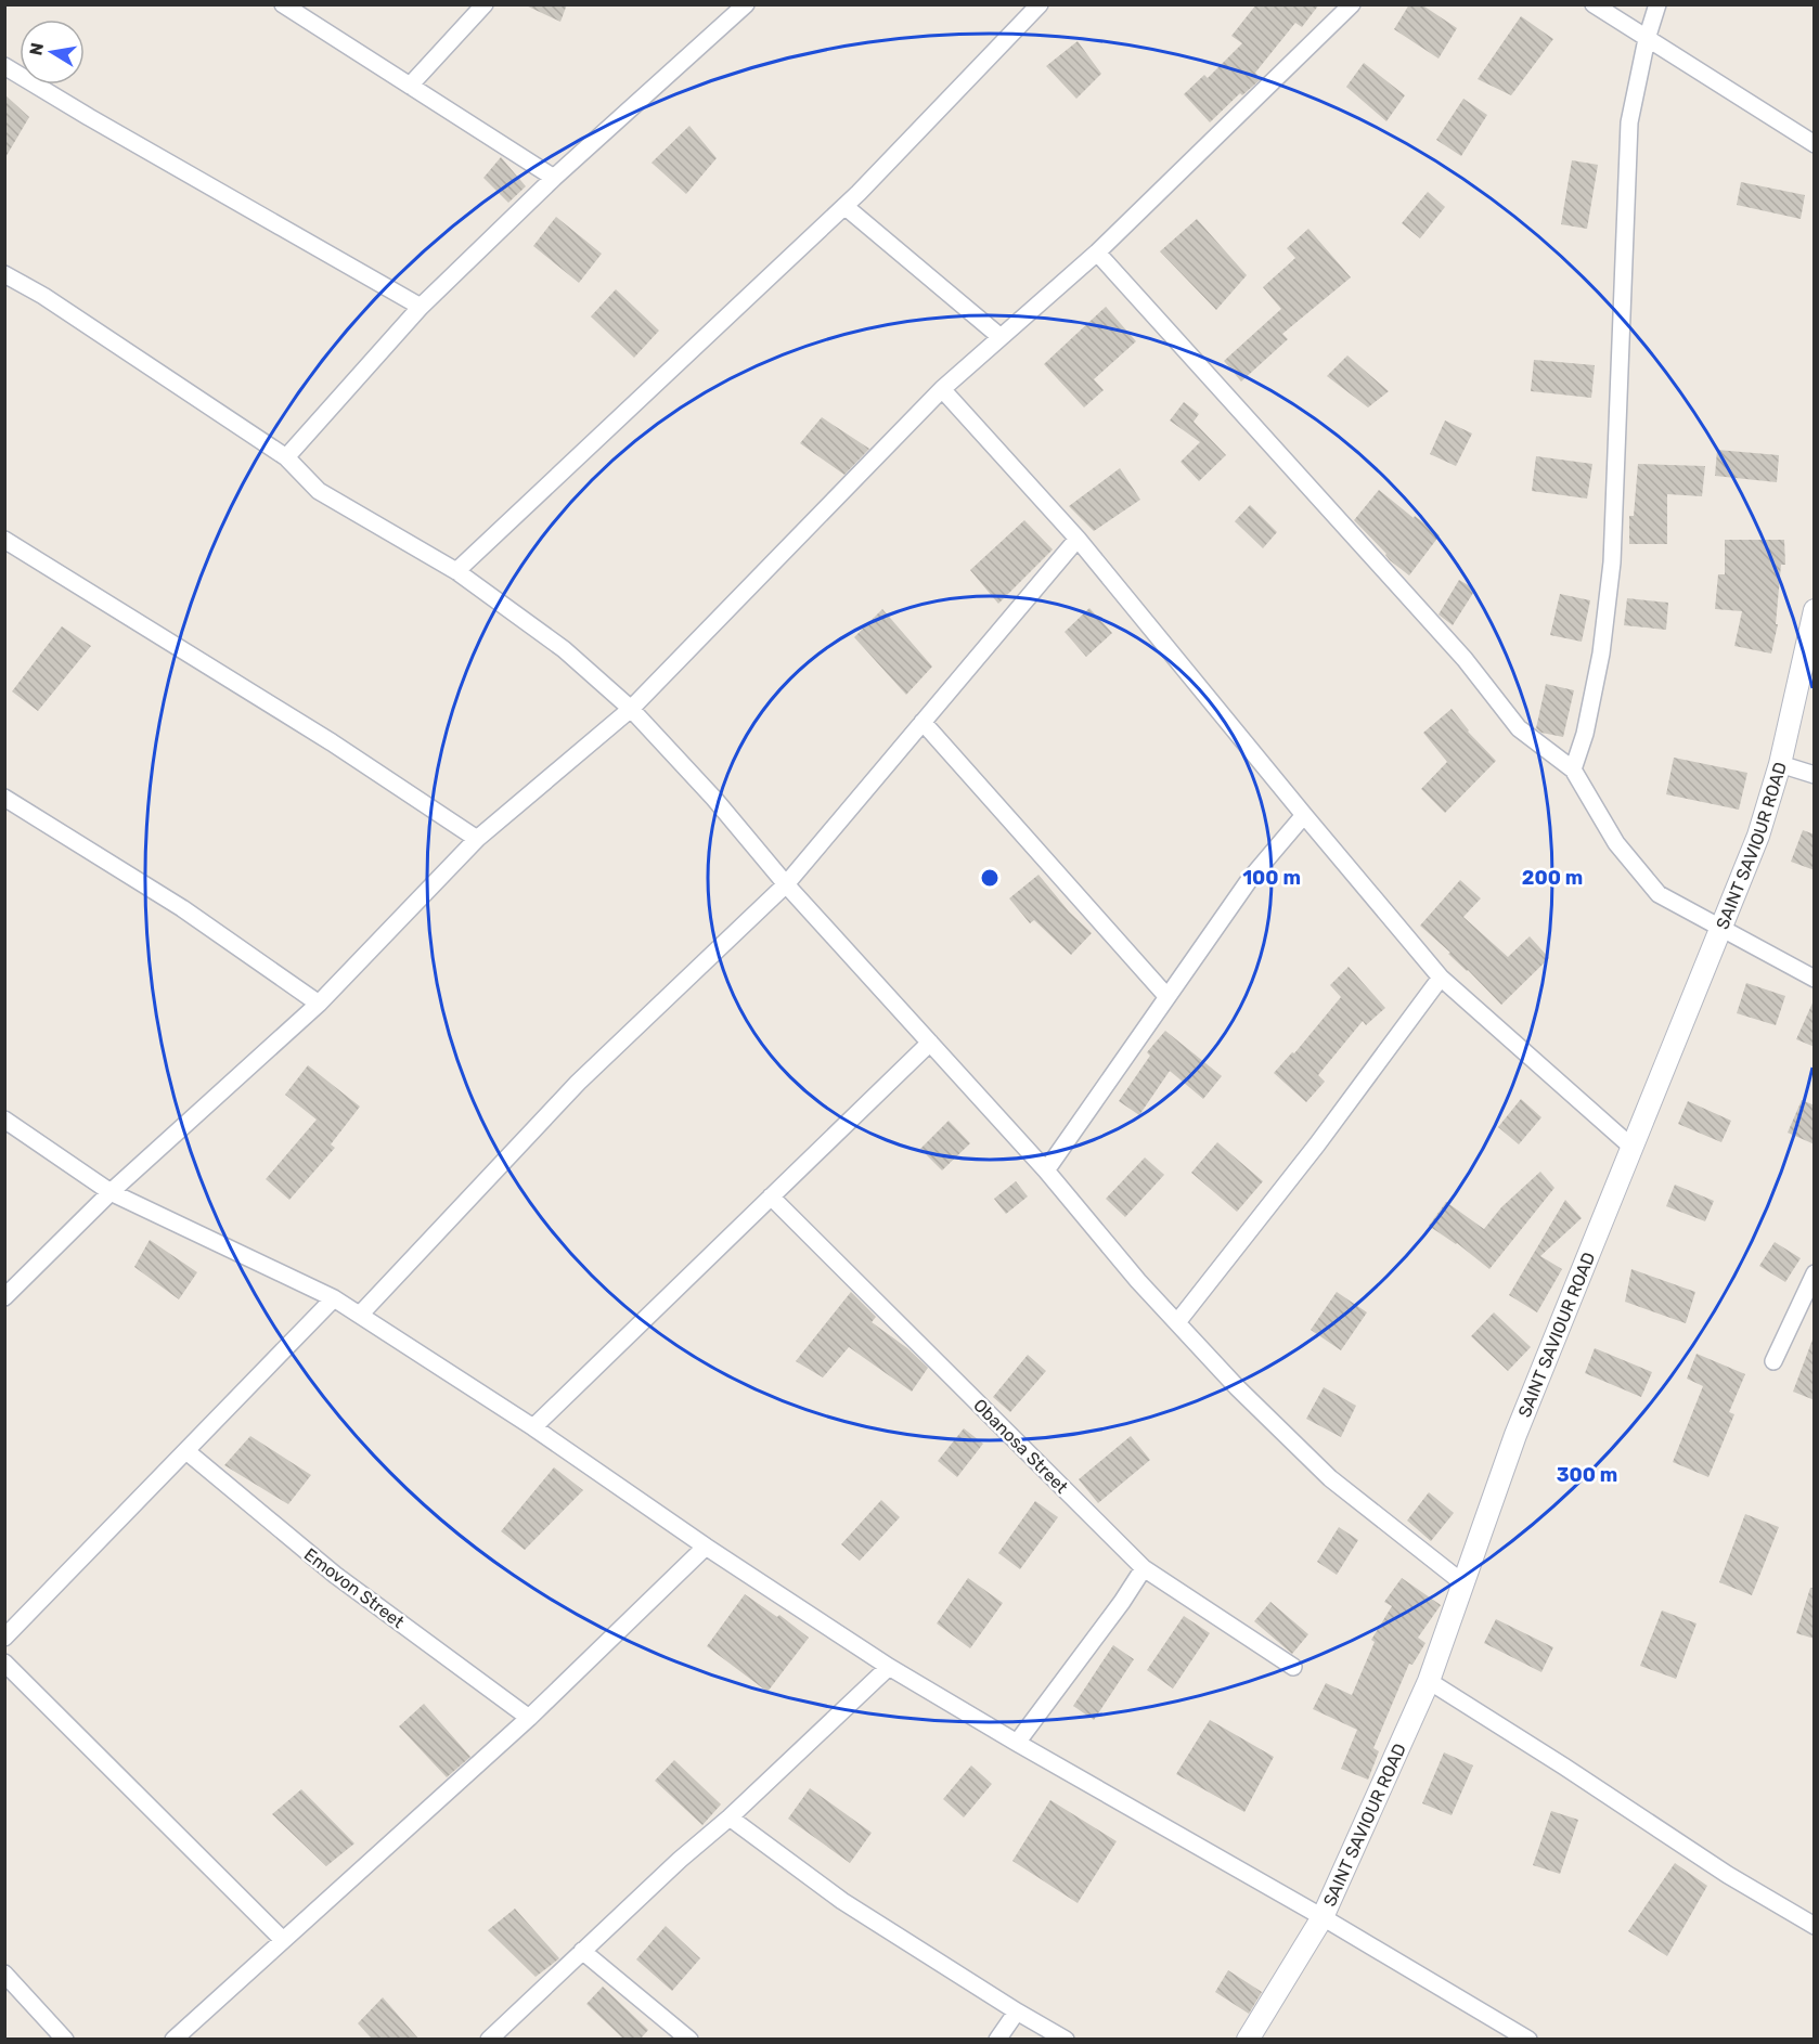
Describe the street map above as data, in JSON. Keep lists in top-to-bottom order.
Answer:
{
  "streets": {
    "street": ["SAINT SAVIOUR ROAD", "Obanosa Street", "Emovon Street"]
  },
  "north": "left",
  "rings": ["100 m", "200 m", "300 m"]
}
